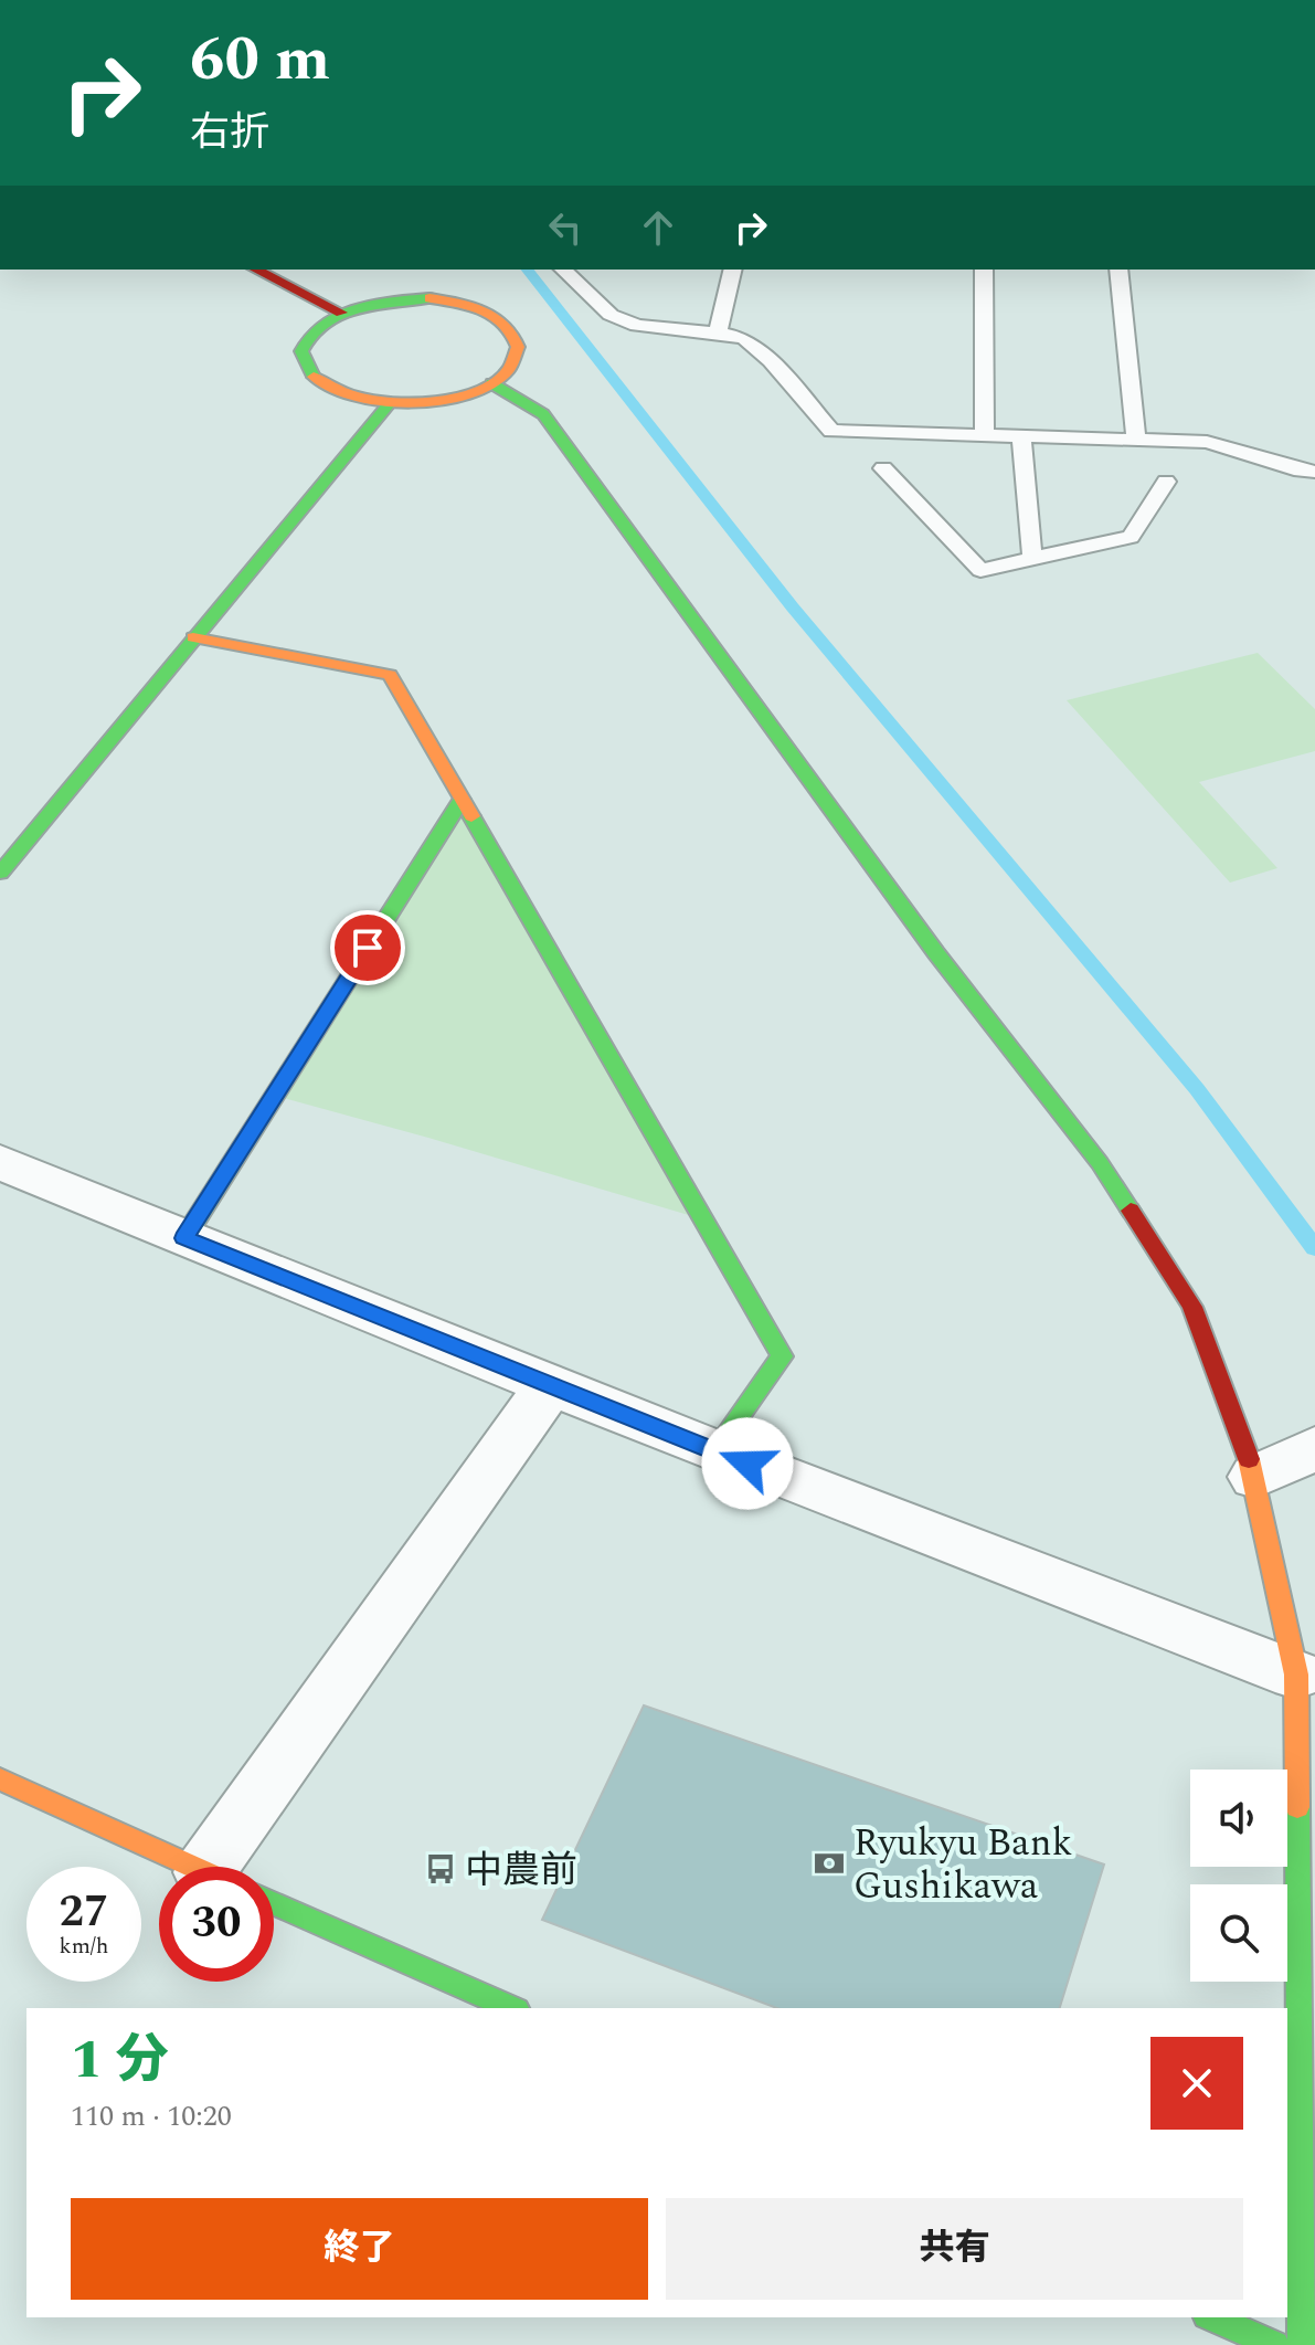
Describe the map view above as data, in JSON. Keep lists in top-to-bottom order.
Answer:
{
  "places": {
    "bank": ["Ryukyu Bank Gushikawa"],
    "bus stop": ["中農前"]
  },
  "page": {
    "turn": ["60 m", "右折"],
    "speed": "27 km/h",
    "limit": "30",
    "heading": ["1 分", "110 m · 10:20"],
    "buttons": ["終了", "共有"]
  }
}
